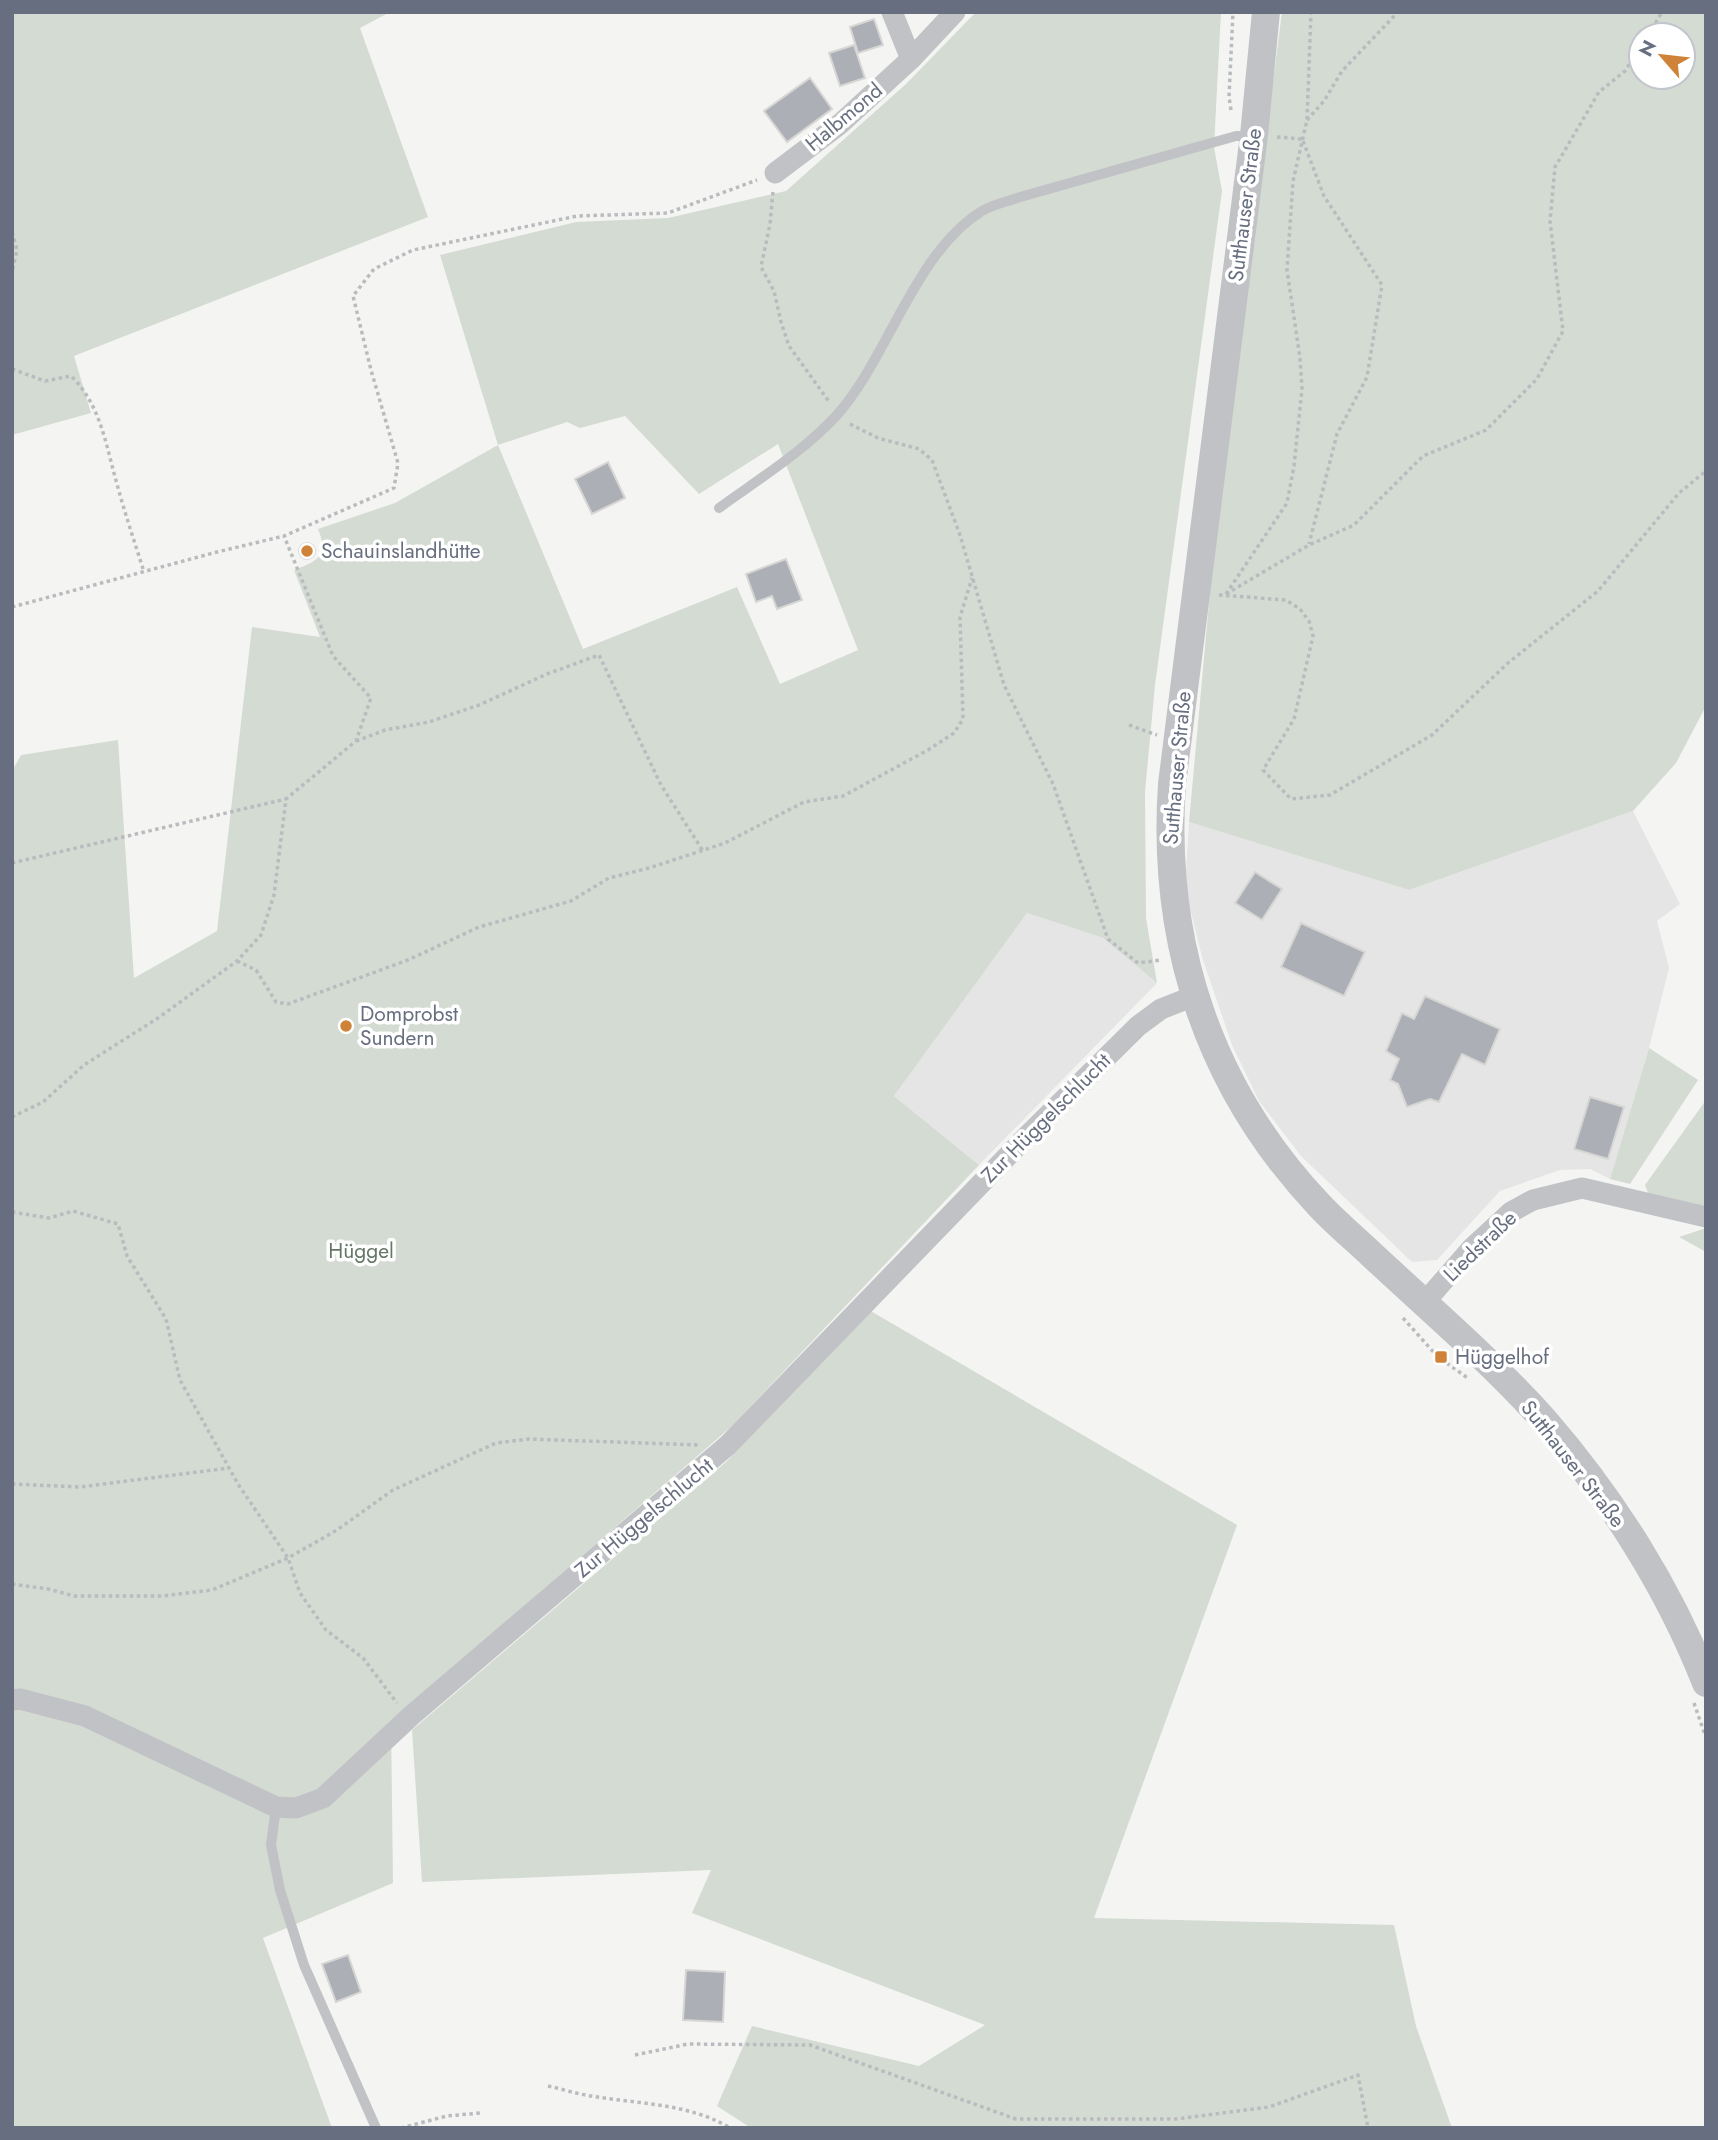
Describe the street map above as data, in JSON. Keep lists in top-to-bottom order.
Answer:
{
  "streets": {
    "street": [
      "Halbmond",
      "Sutthauser Straße",
      "Zur Hüggelschlucht",
      "Liedstraße"
    ]
  },
  "crossings": [
    ["Sutthauser Straße", "Zur Hüggelschlucht"],
    ["Sutthauser Straße", "Liedstraße"]
  ],
  "parks": ["Hüggel"],
  "places": {
    "other": ["Schauinslandhütte", "Domprobst Sundern"],
    "transit": ["Hüggelhof"]
  },
  "north": "top left"
}
